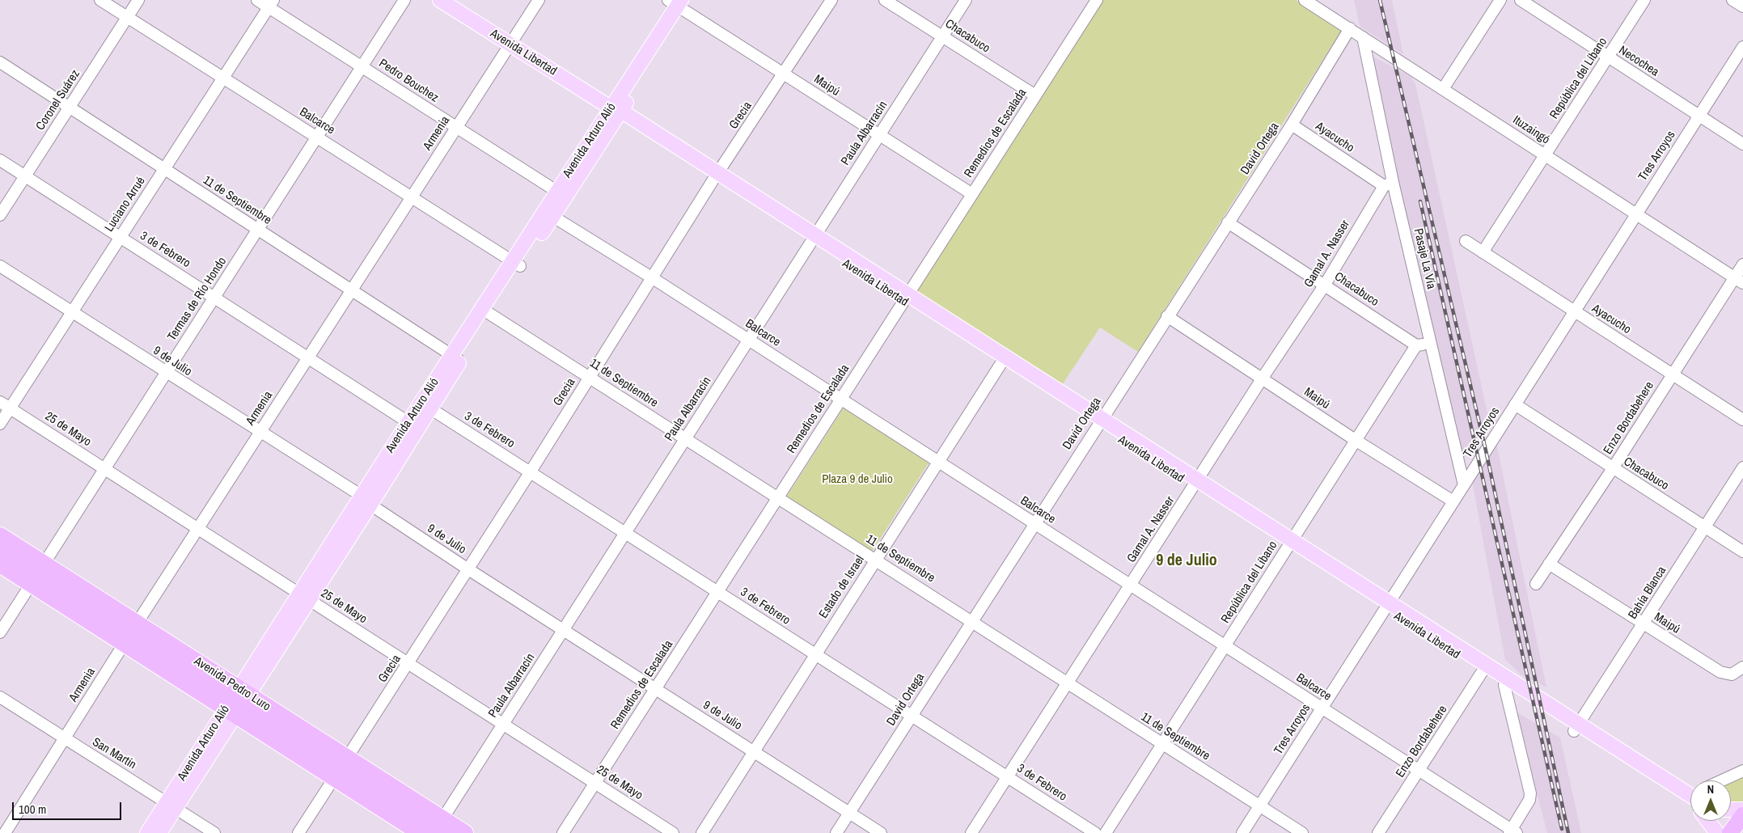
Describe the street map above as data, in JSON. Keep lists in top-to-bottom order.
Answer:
{
  "streets": {
    "highway": ["Avenida Pedro Luro"],
    "main road": ["Avenida Libertad", "Avenida Arturo Alió"],
    "street": [
      "Chacabuco",
      "Necochea",
      "República del Líbano",
      "Pedro Bouchez",
      "Maipú",
      "Coronel Suárez",
      "Grecia",
      "Balcarce",
      "Ituzaingó",
      "Armenia",
      "Paula Albarracín",
      "Remedios de Escalada",
      "Ayacucho",
      "David Ortega",
      "Tres Arroyos",
      "11 de Septiembre",
      "Luciano Arrué",
      "3 de Febrero",
      "Gamal A. Nasser",
      "Pasaje La Vía",
      "Termas de Río Hondo",
      "9 de Julio",
      "Enzo Bordabehere",
      "25 de Mayo",
      "Estado de Israel",
      "Bahía Blanca",
      "San Martín"
    ]
  },
  "crossings": [
    ["Chacabuco", "República del Líbano"],
    ["Chacabuco", "Paula Albarracín"],
    ["Chacabuco", "Remedios de Escalada"],
    ["Chacabuco", "David Ortega"],
    ["Chacabuco", "Tres Arroyos"],
    ["Chacabuco", "Gamal A. Nasser"],
    ["Chacabuco", "Enzo Bordabehere"],
    ["Chacabuco", "Bahía Blanca"],
    ["Avenida Libertad", "República del Líbano"],
    ["Avenida Libertad", "Grecia"],
    ["Avenida Libertad", "Armenia"],
    ["Avenida Libertad", "Paula Albarracín"],
    ["Avenida Libertad", "Remedios de Escalada"],
    ["Avenida Libertad", "Avenida Arturo Alió"],
    ["Avenida Libertad", "David Ortega"],
    ["Avenida Libertad", "Tres Arroyos"],
    ["Avenida Libertad", "Gamal A. Nasser"],
    ["Avenida Libertad", "Enzo Bordabehere"],
    ["Avenida Libertad", "Estado de Israel"],
    ["Avenida Libertad", "Bahía Blanca"],
    ["Necochea", "República del Líbano"],
    ["Necochea", "Tres Arroyos"],
    ["República del Líbano", "Maipú"],
    ["República del Líbano", "Balcarce"],
    ["República del Líbano", "Ituzaingó"],
    ["República del Líbano", "Ayacucho"],
    ["República del Líbano", "11 de Septiembre"],
    ["Pedro Bouchez", "Armenia"],
    ["Pedro Bouchez", "Avenida Arturo Alió"],
    ["Pedro Bouchez", "Luciano Arrué"],
    ["Pedro Bouchez", "Termas de Río Hondo"],
    ["Maipú", "Grecia"],
    ["Maipú", "Paula Albarracín"],
    ["Maipú", "Remedios de Escalada"],
    ["Maipú", "Avenida Arturo Alió"],
    ["Maipú", "David Ortega"],
    ["Maipú", "Tres Arroyos"],
    ["Maipú", "Gamal A. Nasser"],
    ["Maipú", "Enzo Bordabehere"],
    ["Maipú", "Bahía Blanca"],
    ["Coronel Suárez", "Balcarce"],
    ["Coronel Suárez", "11 de Septiembre"],
    ["Coronel Suárez", "3 de Febrero"],
    ["Grecia", "Balcarce"],
    ["Grecia", "11 de Septiembre"],
    ["Grecia", "3 de Febrero"],
    ["Grecia", "9 de Julio"],
    ["Grecia", "25 de Mayo"],
    ["Grecia", "Avenida Pedro Luro"],
    ["Balcarce", "Armenia"],
    ["Balcarce", "Paula Albarracín"],
    ["Balcarce", "Remedios de Escalada"],
    ["Balcarce", "Avenida Arturo Alió"],
    ["Balcarce", "David Ortega"],
    ["Balcarce", "Tres Arroyos"],
    ["Balcarce", "Luciano Arrué"],
    ["Balcarce", "Gamal A. Nasser"],
    ["Balcarce", "Termas de Río Hondo"],
    ["Balcarce", "Enzo Bordabehere"],
    ["Balcarce", "Estado de Israel"],
    ["Ituzaingó", "David Ortega"],
    ["Ituzaingó", "Tres Arroyos"],
    ["Ituzaingó", "Pasaje La Vía"],
    ["Ituzaingó", "Enzo Bordabehere"],
    ["Armenia", "11 de Septiembre"],
    ["Armenia", "3 de Febrero"],
    ["Armenia", "9 de Julio"],
    ["Armenia", "25 de Mayo"],
    ["Armenia", "Avenida Pedro Luro"],
    ["Armenia", "San Martín"],
    ["Paula Albarracín", "11 de Septiembre"],
    ["Paula Albarracín", "3 de Febrero"],
    ["Paula Albarracín", "9 de Julio"],
    ["Paula Albarracín", "25 de Mayo"],
    ["Paula Albarracín", "Avenida Pedro Luro"],
    ["Remedios de Escalada", "11 de Septiembre"],
    ["Remedios de Escalada", "3 de Febrero"],
    ["Remedios de Escalada", "9 de Julio"],
    ["Remedios de Escalada", "25 de Mayo"],
    ["Ayacucho", "David Ortega"],
    ["Ayacucho", "Tres Arroyos"],
    ["Ayacucho", "Gamal A. Nasser"],
    ["Ayacucho", "Pasaje La Vía"],
    ["Ayacucho", "Enzo Bordabehere"],
    ["Avenida Arturo Alió", "11 de Septiembre"],
    ["Avenida Arturo Alió", "3 de Febrero"],
    ["Avenida Arturo Alió", "9 de Julio"],
    ["Avenida Arturo Alió", "25 de Mayo"],
    ["Avenida Arturo Alió", "Avenida Pedro Luro"],
    ["Avenida Arturo Alió", "San Martín"],
    ["David Ortega", "11 de Septiembre"],
    ["David Ortega", "3 de Febrero"],
    ["David Ortega", "9 de Julio"],
    ["Tres Arroyos", "11 de Septiembre"],
    ["Tres Arroyos", "Pasaje La Vía"],
    ["11 de Septiembre", "Luciano Arrué"],
    ["11 de Septiembre", "Gamal A. Nasser"],
    ["11 de Septiembre", "Termas de Río Hondo"],
    ["11 de Septiembre", "Estado de Israel"],
    ["Luciano Arrué", "3 de Febrero"],
    ["Luciano Arrué", "9 de Julio"],
    ["Luciano Arrué", "25 de Mayo"],
    ["3 de Febrero", "Gamal A. Nasser"],
    ["3 de Febrero", "Termas de Río Hondo"],
    ["3 de Febrero", "Estado de Israel"],
    ["Gamal A. Nasser", "Pasaje La Vía"],
    ["Termas de Río Hondo", "9 de Julio"],
    ["Termas de Río Hondo", "25 de Mayo"],
    ["Termas de Río Hondo", "Avenida Pedro Luro"],
    ["9 de Julio", "Estado de Israel"]
  ],
  "districts": ["9 de Julio"],
  "parks": ["Plaza 9 de Julio"],
  "scale_bar": "100 m",
  "north": "top"
}
